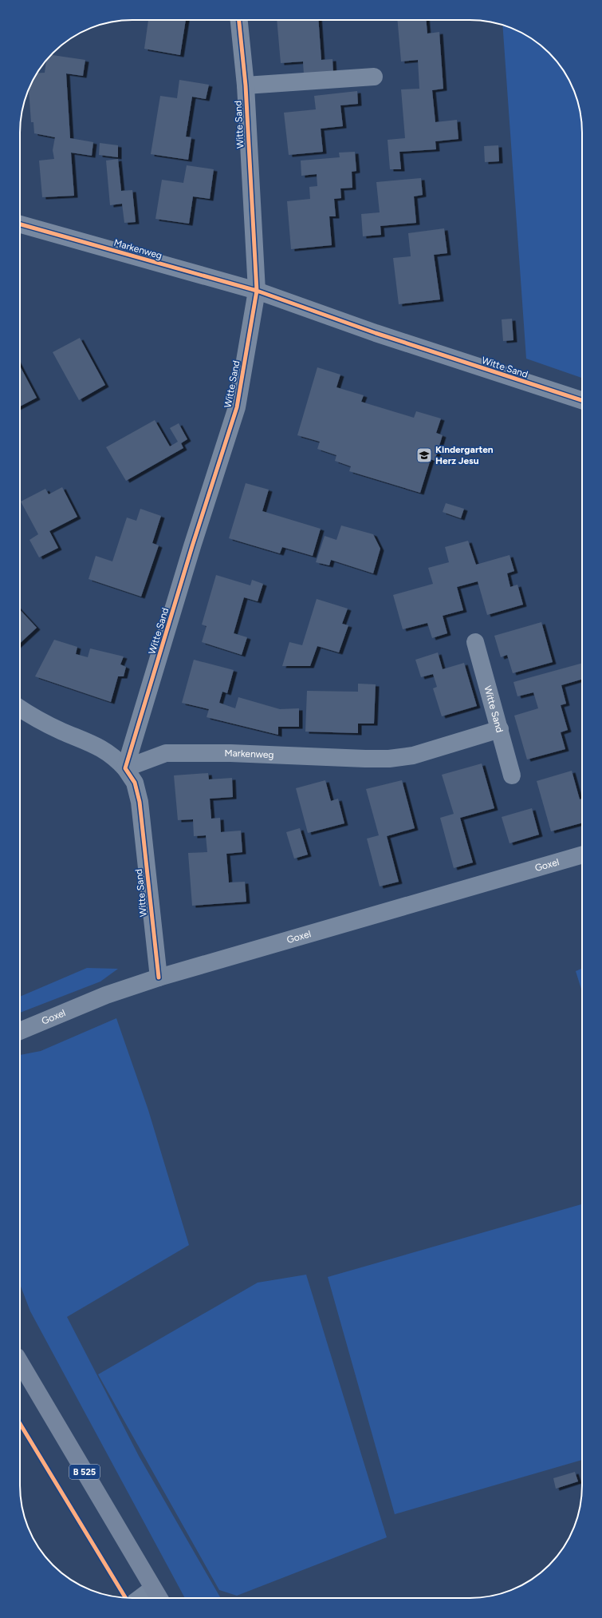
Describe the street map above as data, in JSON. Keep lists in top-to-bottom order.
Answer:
{
  "streets": {
    "main road": ["B 525"],
    "street": ["Witte Sand", "Markenweg", "Goxel"]
  },
  "crossings": [
    ["Witte Sand", "Markenweg"],
    ["Witte Sand", "Goxel"]
  ],
  "places": {
    "school or university": ["Kindergarten Herz Jesu"]
  }
}
